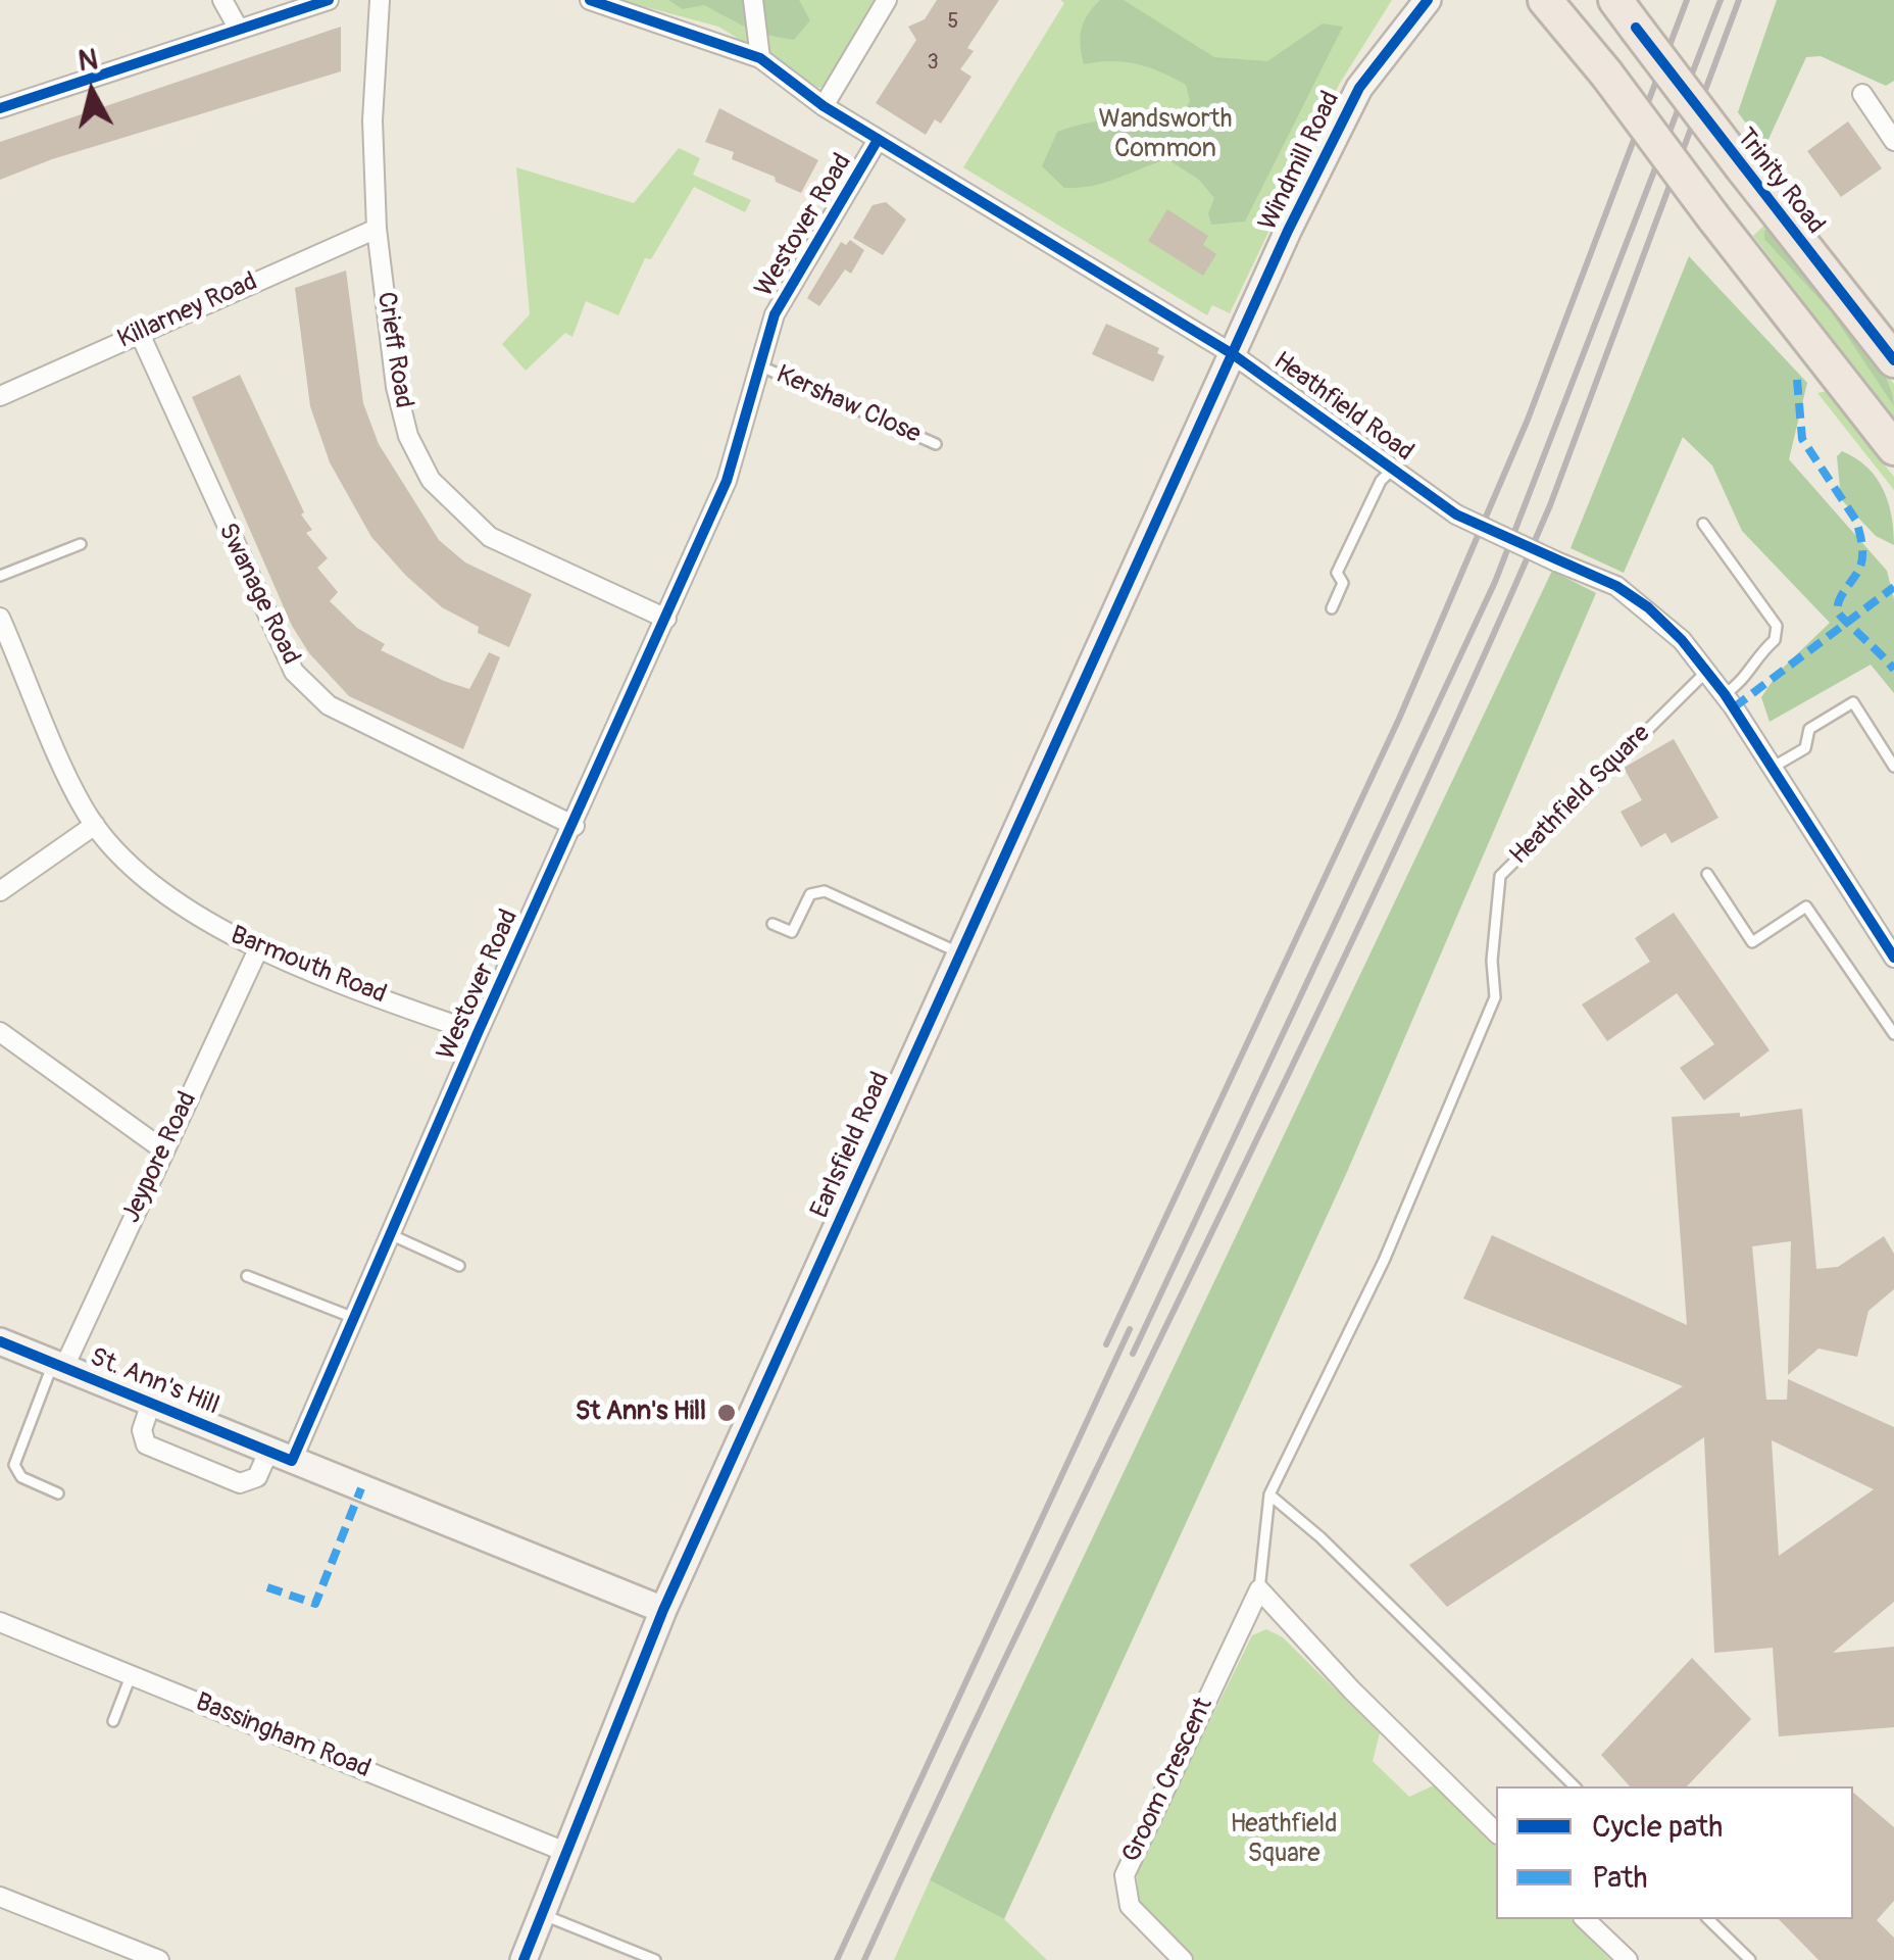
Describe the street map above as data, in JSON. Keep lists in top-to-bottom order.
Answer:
{
  "streets": {
    "highway": ["Trinity Road"],
    "main road": ["Windmill Road", "Earlsfield Road", "St. Ann's Hill"],
    "street": [
      "Westover Road",
      "Killarney Road",
      "Crieff Road",
      "Heathfield Road",
      "Swanage Road",
      "Barmouth Road",
      "Jeypore Road",
      "Bassingham Road",
      "Groom Crescent"
    ],
    "lane": ["Kershaw Close", "Heathfield Square"]
  },
  "crossings": [
    ["Windmill Road", "Heathfield Road"],
    ["Windmill Road", "Earlsfield Road"],
    ["Westover Road", "Crieff Road"],
    ["Westover Road", "Kershaw Close"],
    ["Westover Road", "Heathfield Road"],
    ["Westover Road", "Swanage Road"],
    ["Westover Road", "Barmouth Road"],
    ["Westover Road", "St. Ann's Hill"],
    ["Killarney Road", "Crieff Road"],
    ["Killarney Road", "Swanage Road"],
    ["Heathfield Road", "Heathfield Square"],
    ["Heathfield Road", "Earlsfield Road"],
    ["Heathfield Square", "Groom Crescent"],
    ["Barmouth Road", "Jeypore Road"],
    ["Earlsfield Road", "St. Ann's Hill"],
    ["Earlsfield Road", "Bassingham Road"],
    ["Jeypore Road", "St. Ann's Hill"]
  ],
  "parks": ["Wandsworth Common", "Heathfield Square"],
  "places": ["St Ann's Hill"],
  "house_numbers": ["5", "3"],
  "legend": ["Cycle path", "Path"],
  "north": "top"
}
